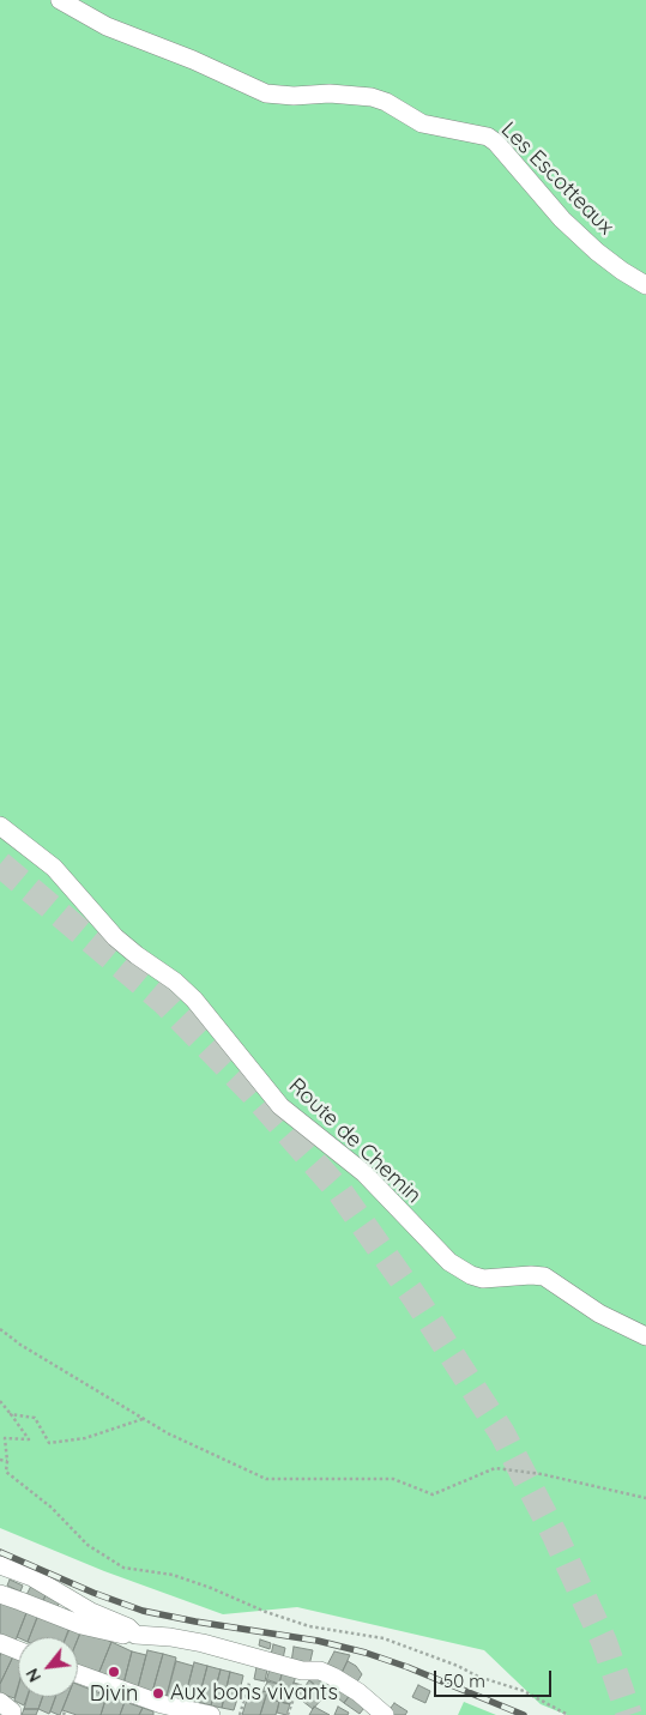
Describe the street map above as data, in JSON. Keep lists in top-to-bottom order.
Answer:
{
  "streets": {
    "street": ["Les Escotteaux", "Route de Chemin"]
  },
  "places": ["Divin", "Aux bons vivants"],
  "scale_bar": "50 m",
  "north": "bottom left"
}
